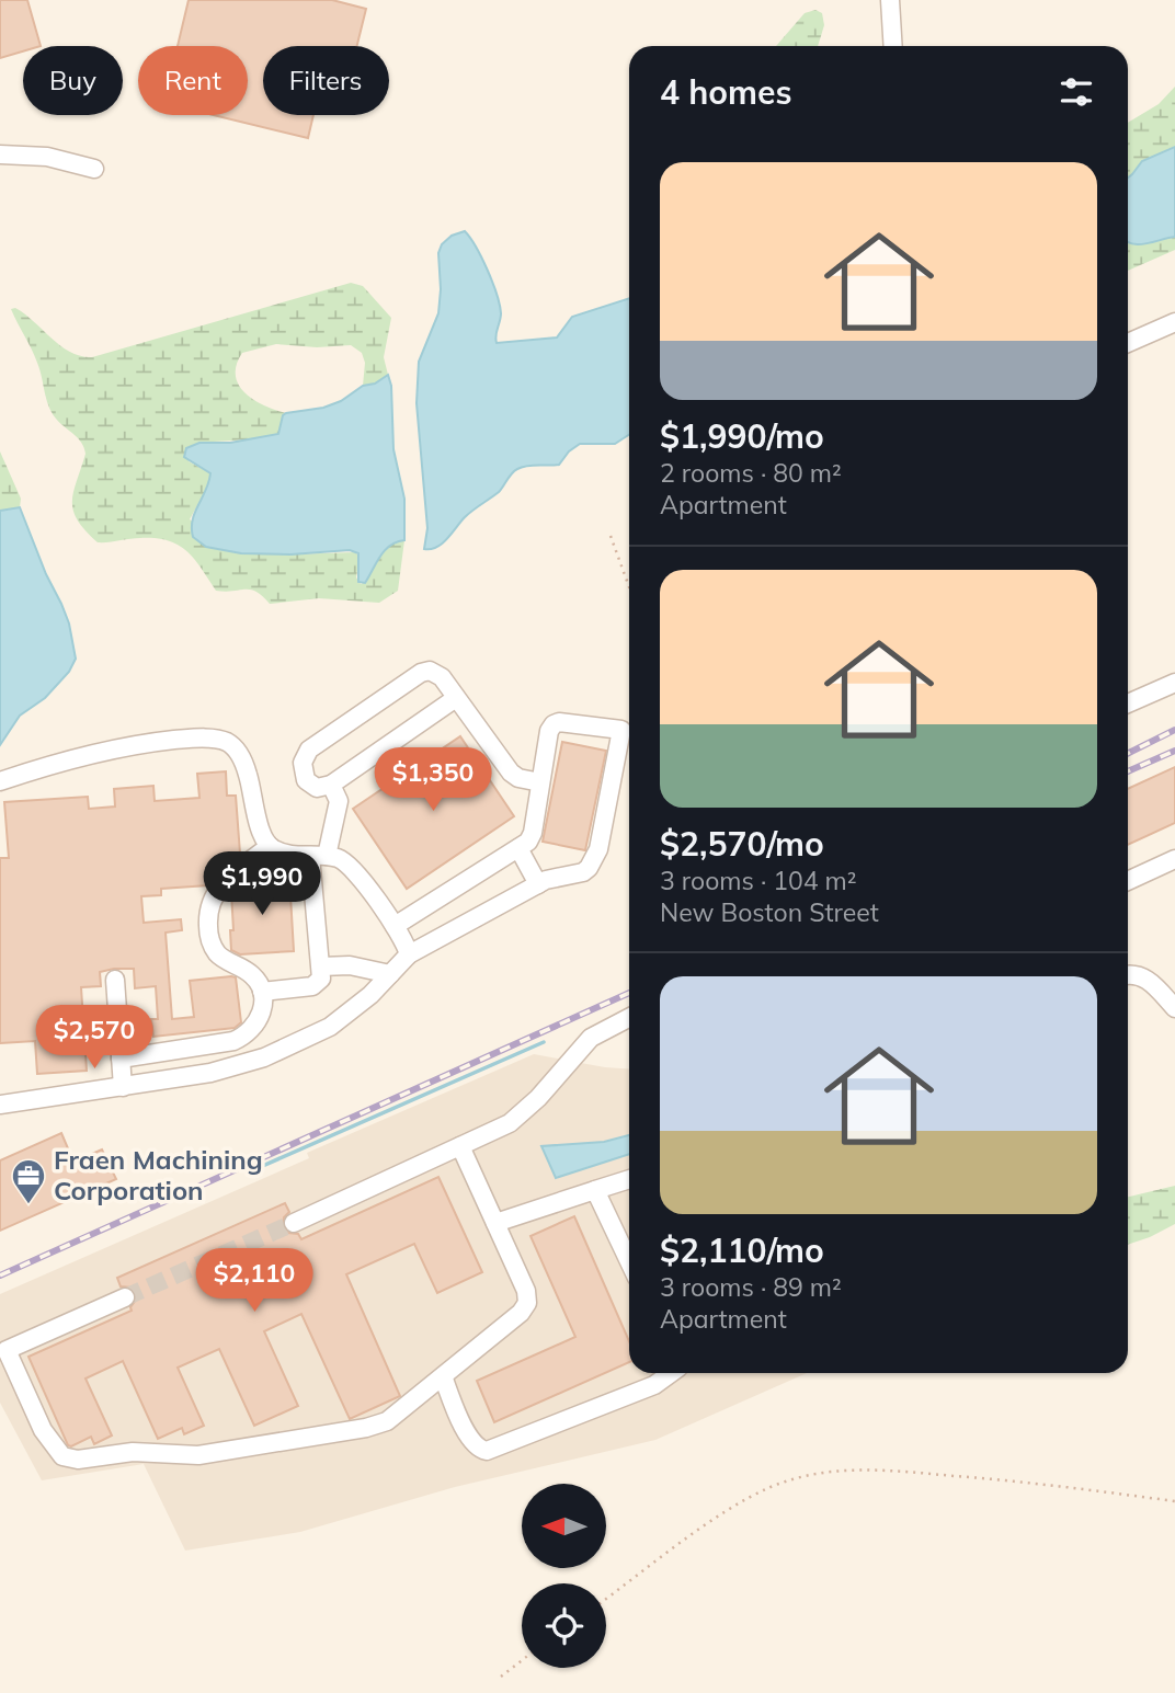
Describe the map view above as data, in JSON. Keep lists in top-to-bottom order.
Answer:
{
  "places": {
    "office": ["Fraen Machining Corporation"]
  },
  "north": "left",
  "page": {
    "chip": ["Buy", "Rent", "Filters"],
    "heading": "4 homes",
    "list": [
      {
        "name": "$1,990/mo",
        "note": "2 rooms · 80 m² · Apartment"
      },
      {
        "name": "$2,570/mo",
        "note": "3 rooms · 104 m² · New Boston Street"
      },
      {
        "name": "$2,110/mo",
        "note": "3 rooms · 89 m² · Apartment"
      }
    ],
    "price": [
      "$1,350",
      "$1,990",
      "$2,570",
      "$2,110"
    ]
  }
}
